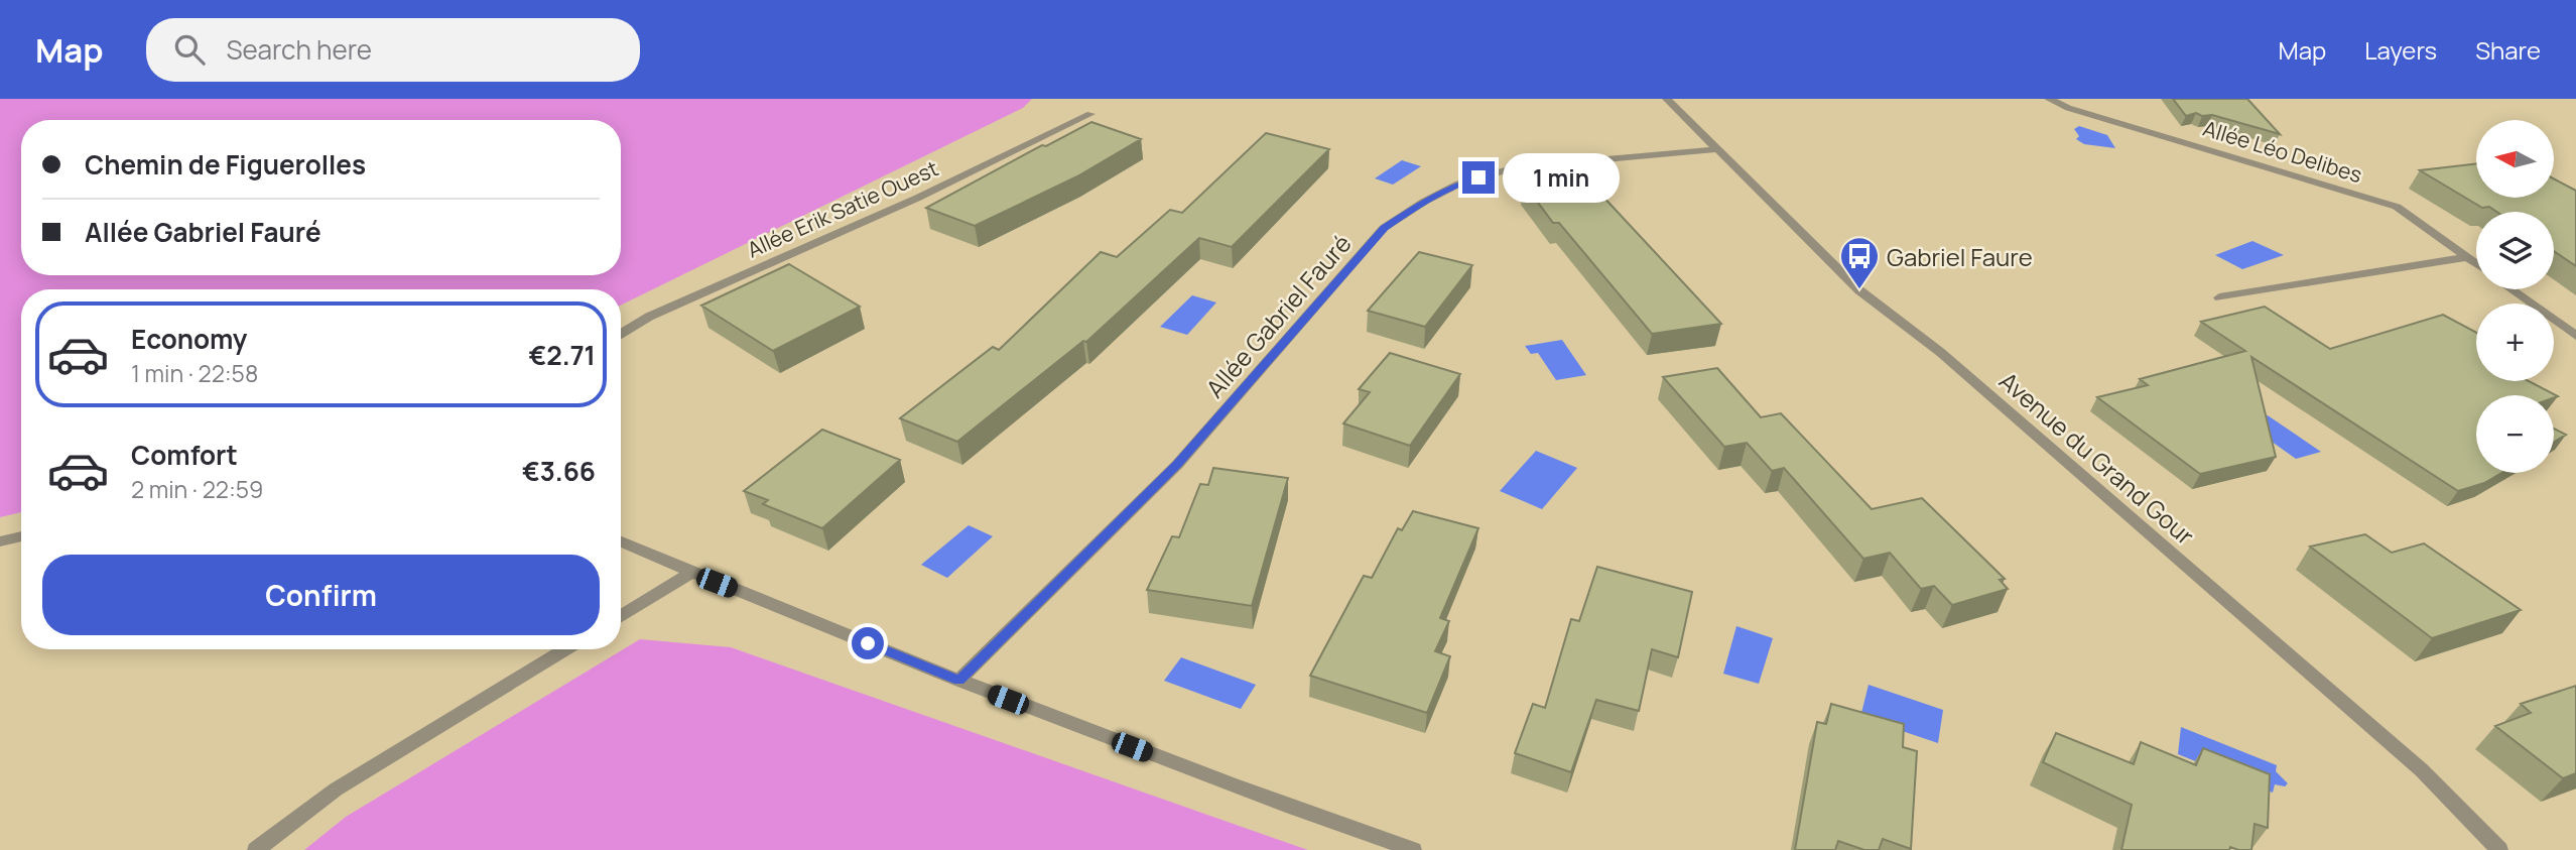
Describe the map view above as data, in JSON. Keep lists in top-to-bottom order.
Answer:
{
  "streets": {
    "street": [
      "Allée Léo Delibes",
      "Allée Erik Satie Ouest",
      "Allée Gabriel Fauré",
      "Avenue du Grand Gour"
    ]
  },
  "crossings": [
    ["Allée Gabriel Fauré", "Avenue du Grand Gour"]
  ],
  "places": {
    "bus stop": ["Gabriel Faure"]
  },
  "north": "left",
  "page": {
    "header": "Map",
    "search": "Search here",
    "nav": ["Map", "Layers", "Share"],
    "map_buttons": ["+", "−"],
    "banner": ["Chemin de Figuerolles", "Allée Gabriel Fauré"],
    "bubble": "1 min",
    "list": [
      {
        "name": "Economy",
        "note": "1 min · 22:58",
        "value": "€2.71"
      },
      {
        "name": "Comfort",
        "note": "2 min · 22:59",
        "value": "€3.66"
      }
    ],
    "buttons": "Confirm"
  }
}
